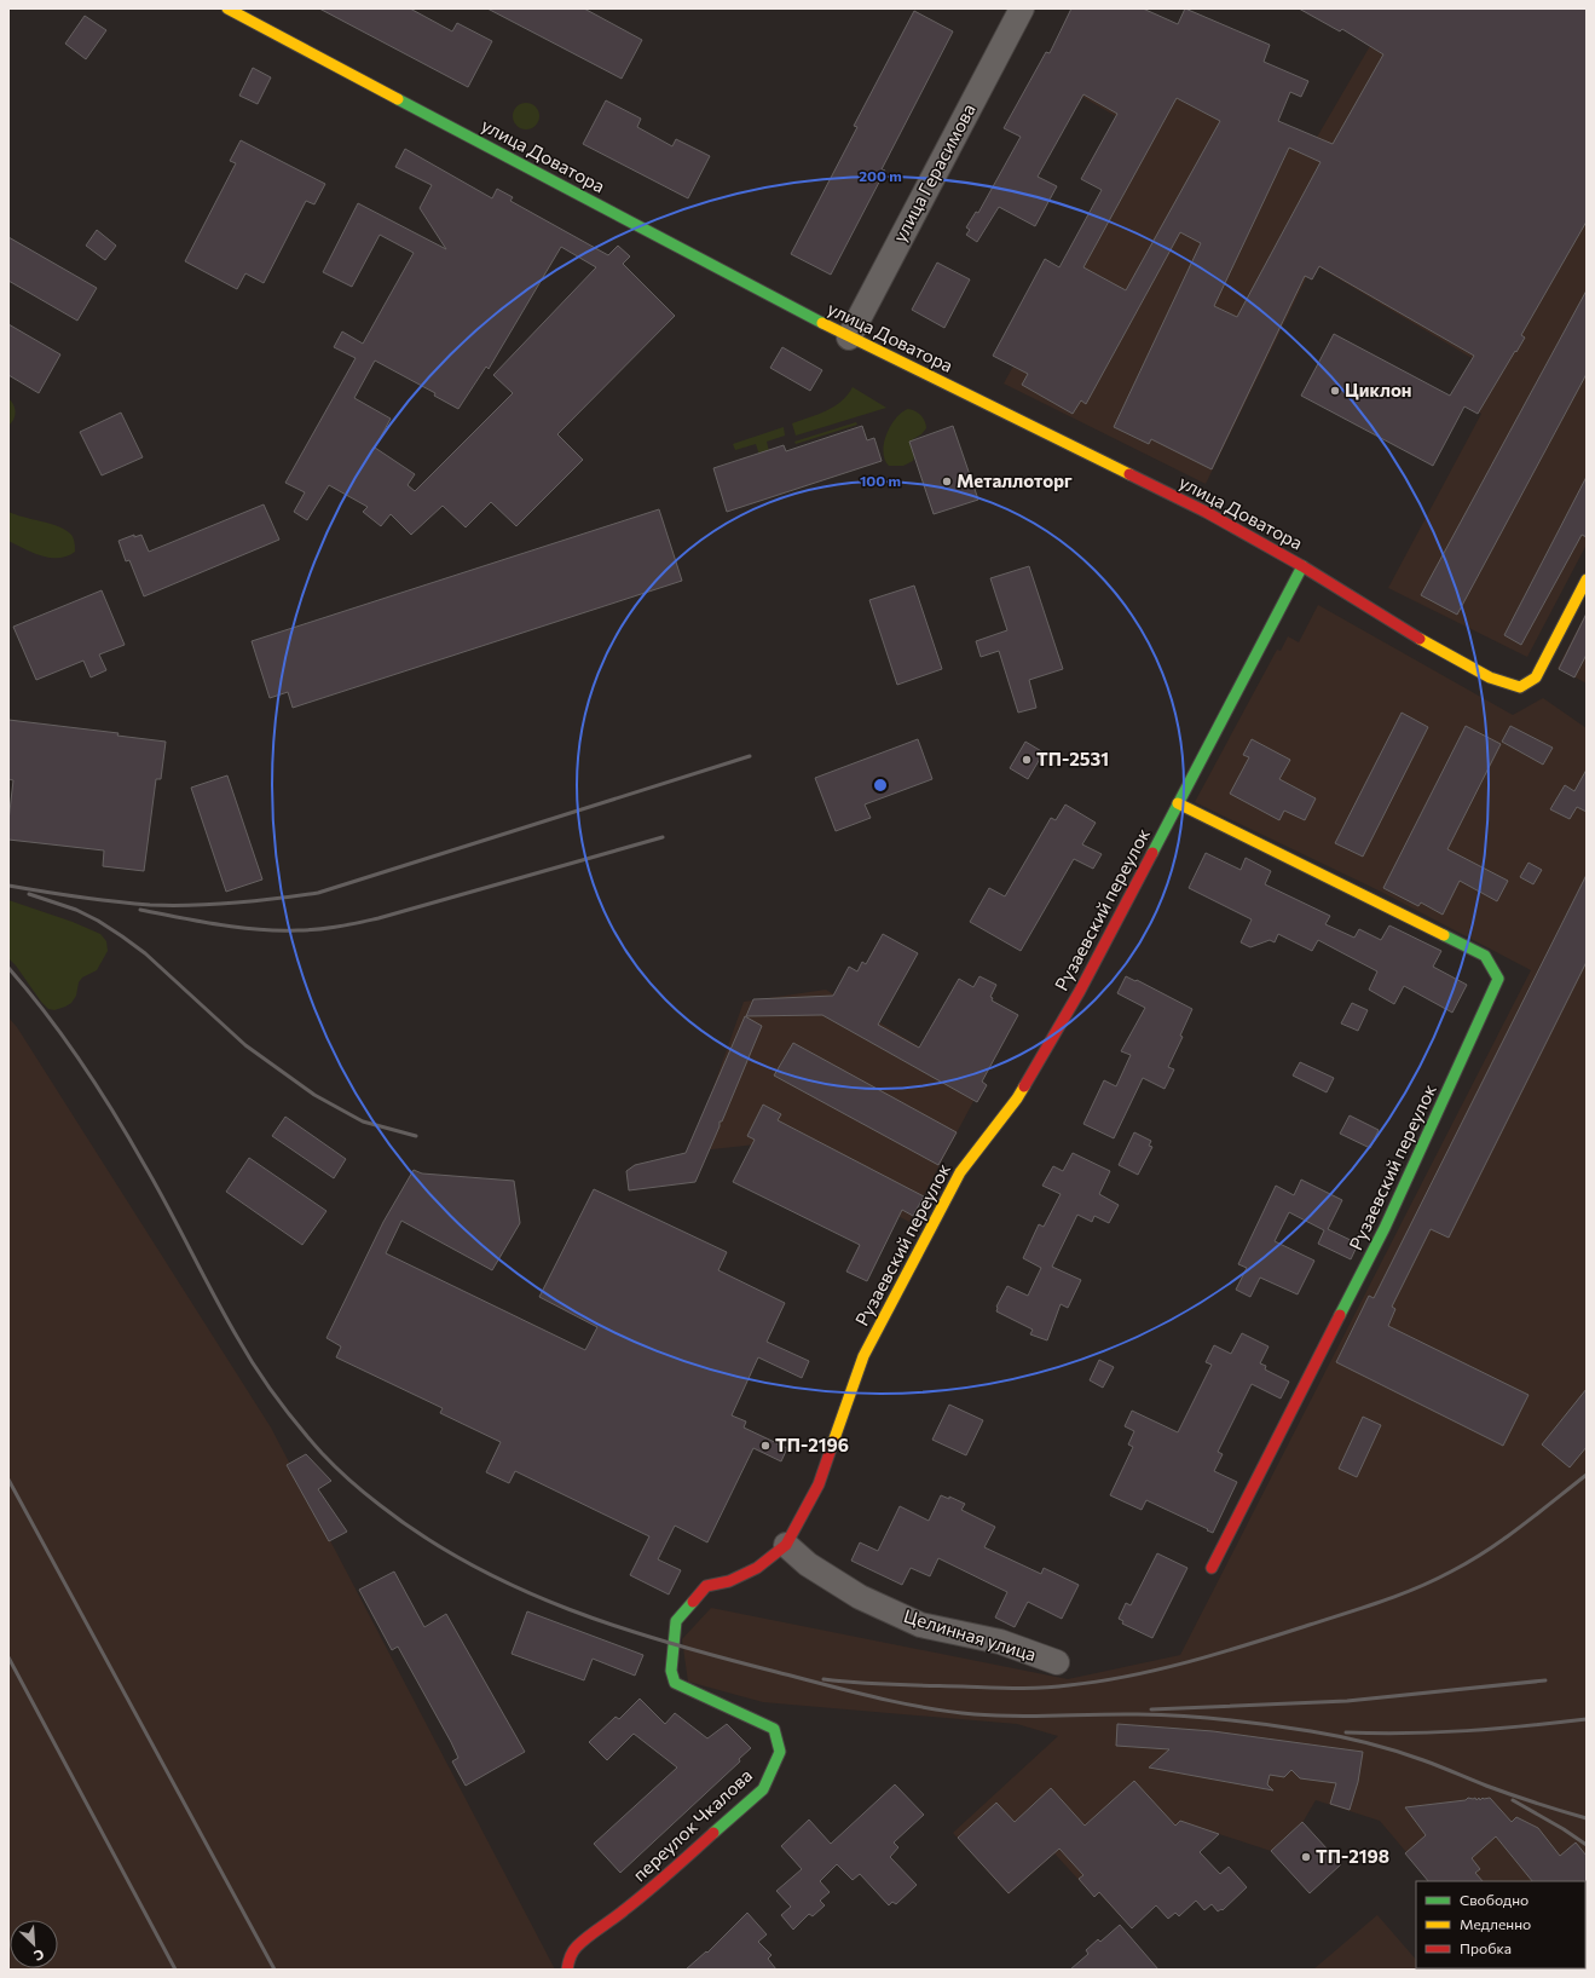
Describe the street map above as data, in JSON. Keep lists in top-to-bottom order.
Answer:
{
  "streets": {
    "street": [
      "улица Доватора",
      "улица Герасимова",
      "Рузаевский переулок",
      "Целинная улица",
      "переулок Чкалова"
    ]
  },
  "crossings": [
    ["улица Доватора", "улица Герасимова"],
    ["улица Доватора", "Рузаевский переулок"],
    ["Рузаевский переулок", "Целинная улица"],
    ["Рузаевский переулок", "переулок Чкалова"]
  ],
  "places": [
    "Циклон",
    "Металлоторг",
    "ТП-2531",
    "ТП-2196",
    "ТП-2198"
  ],
  "legend": ["Свободно", "Медленно", "Пробка"],
  "north": "bottom right",
  "rings": ["200 m", "100 m"]
}
